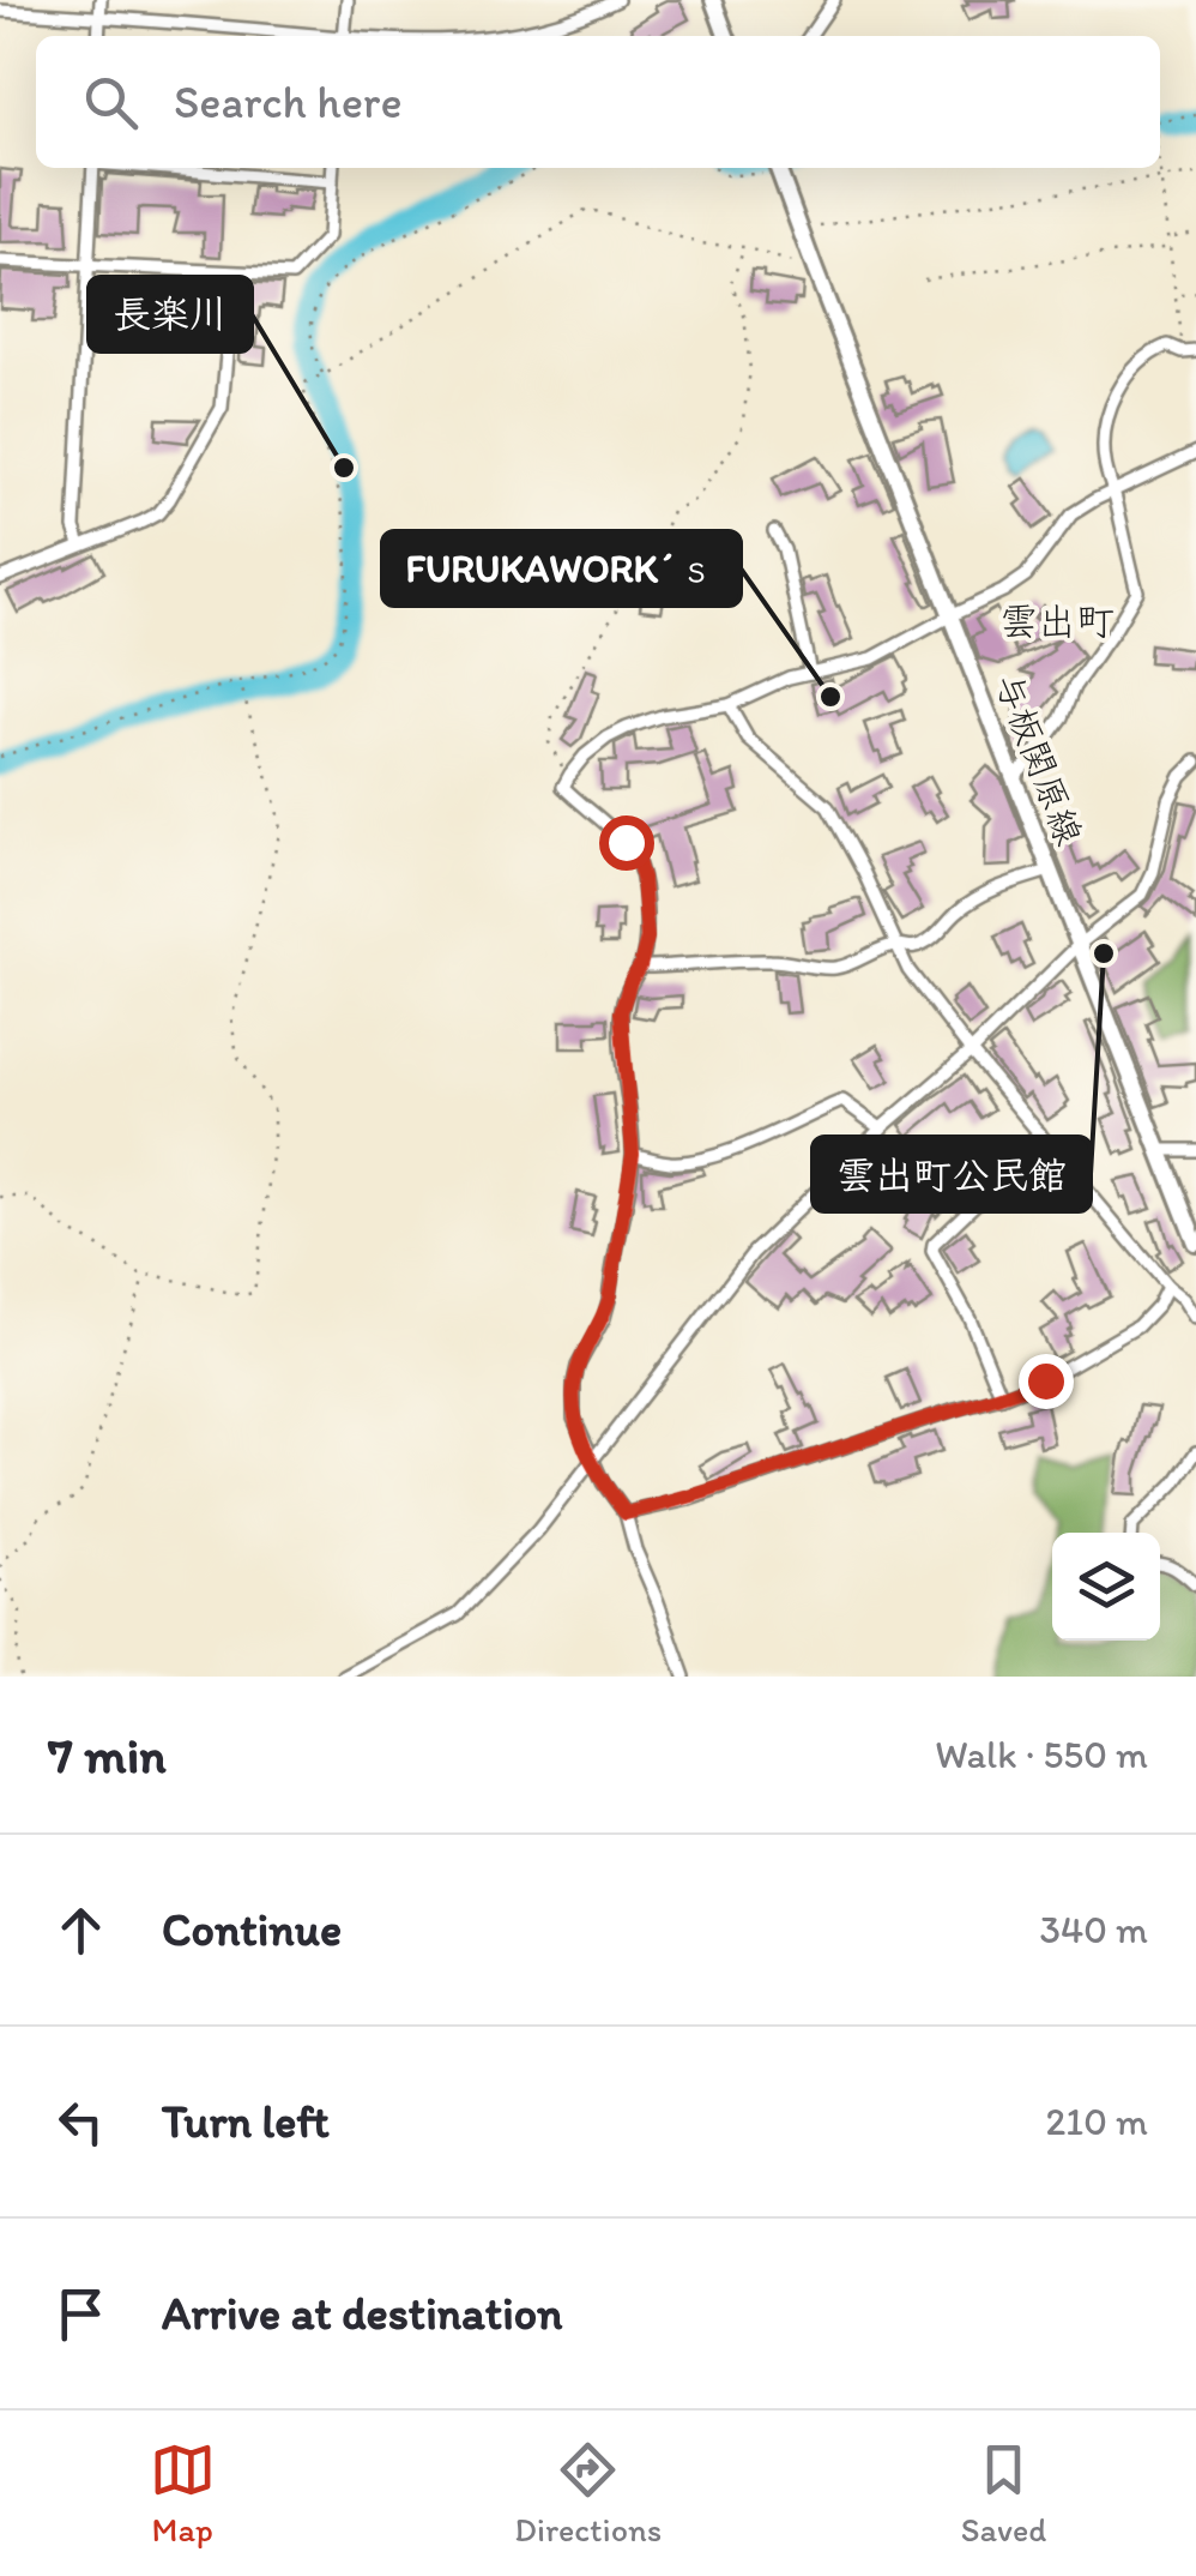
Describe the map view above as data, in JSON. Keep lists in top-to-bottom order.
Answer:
{
  "streets": {
    "main road": ["与板関原線"]
  },
  "districts": ["雲出町"],
  "places": ["長楽川", "FURUKAWORK´ｓ", "雲出町公民館"],
  "page": {
    "search": "Search here",
    "heading": ["7 min", "Walk · 550 m"],
    "list": [
      ["Continue", "340 m"],
      ["Turn left", "210 m"],
      "Arrive at destination"
    ],
    "nav": ["Map", "Directions", "Saved"]
  }
}
